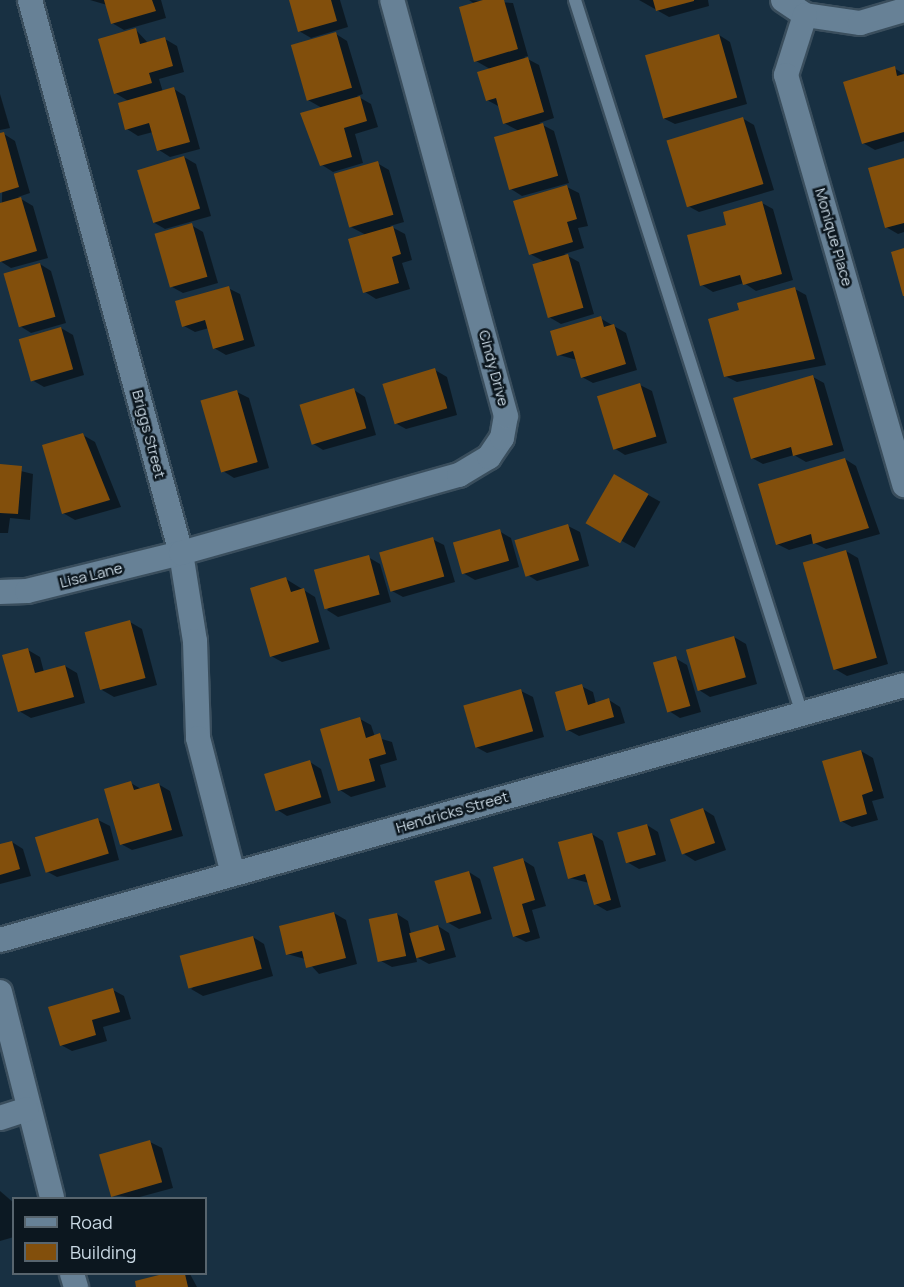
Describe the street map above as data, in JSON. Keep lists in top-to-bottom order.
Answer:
{
  "streets": {
    "street": [
      "Monique Place",
      "Cindy Drive",
      "Briggs Street",
      "Lisa Lane",
      "Hendricks Street"
    ]
  },
  "crossings": [
    ["Cindy Drive", "Briggs Street"],
    ["Cindy Drive", "Lisa Lane"],
    ["Briggs Street", "Lisa Lane"],
    ["Briggs Street", "Hendricks Street"]
  ],
  "legend": ["Road", "Building"]
}
